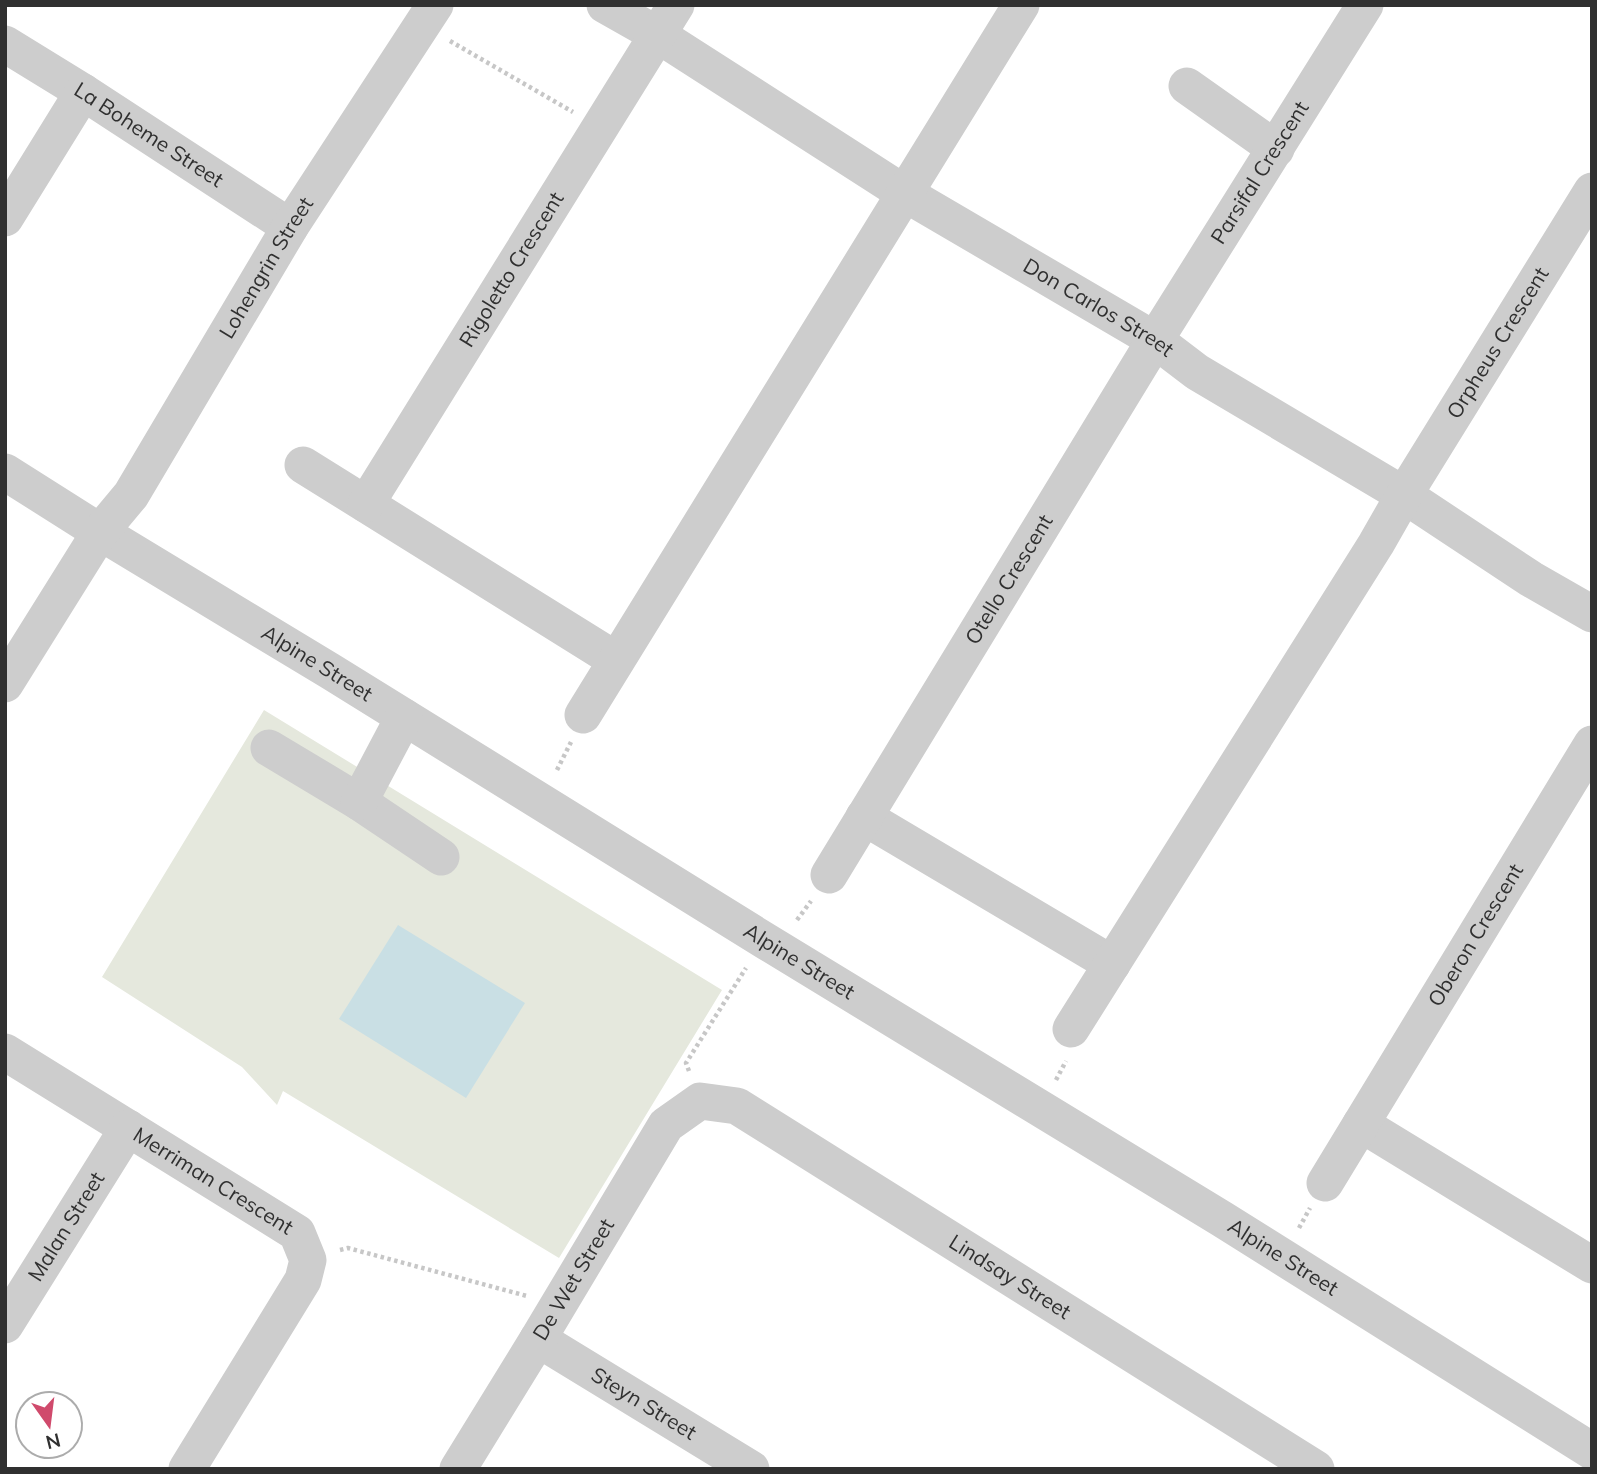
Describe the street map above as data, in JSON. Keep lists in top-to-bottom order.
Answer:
{
  "streets": {
    "street": [
      "La Boheme Street",
      "Parsifal Crescent",
      "Lohengrin Street",
      "Rigoletto Crescent",
      "Don Carlos Street",
      "Orpheus Crescent",
      "Otello Crescent",
      "Alpine Street",
      "Oberon Crescent",
      "Merriman Crescent",
      "Malan Street",
      "Lindsay Street",
      "De Wet Street",
      "Steyn Street"
    ]
  },
  "crossings": [
    ["La Boheme Street", "Lohengrin Street"],
    ["Parsifal Crescent", "Don Carlos Street"],
    ["Parsifal Crescent", "Otello Crescent"],
    ["Lohengrin Street", "Alpine Street"],
    ["Rigoletto Crescent", "Don Carlos Street"],
    ["Don Carlos Street", "Orpheus Crescent"],
    ["Don Carlos Street", "Otello Crescent"],
    ["Merriman Crescent", "Malan Street"],
    ["Lindsay Street", "De Wet Street"],
    ["De Wet Street", "Steyn Street"]
  ],
  "north": "bottom"
}
